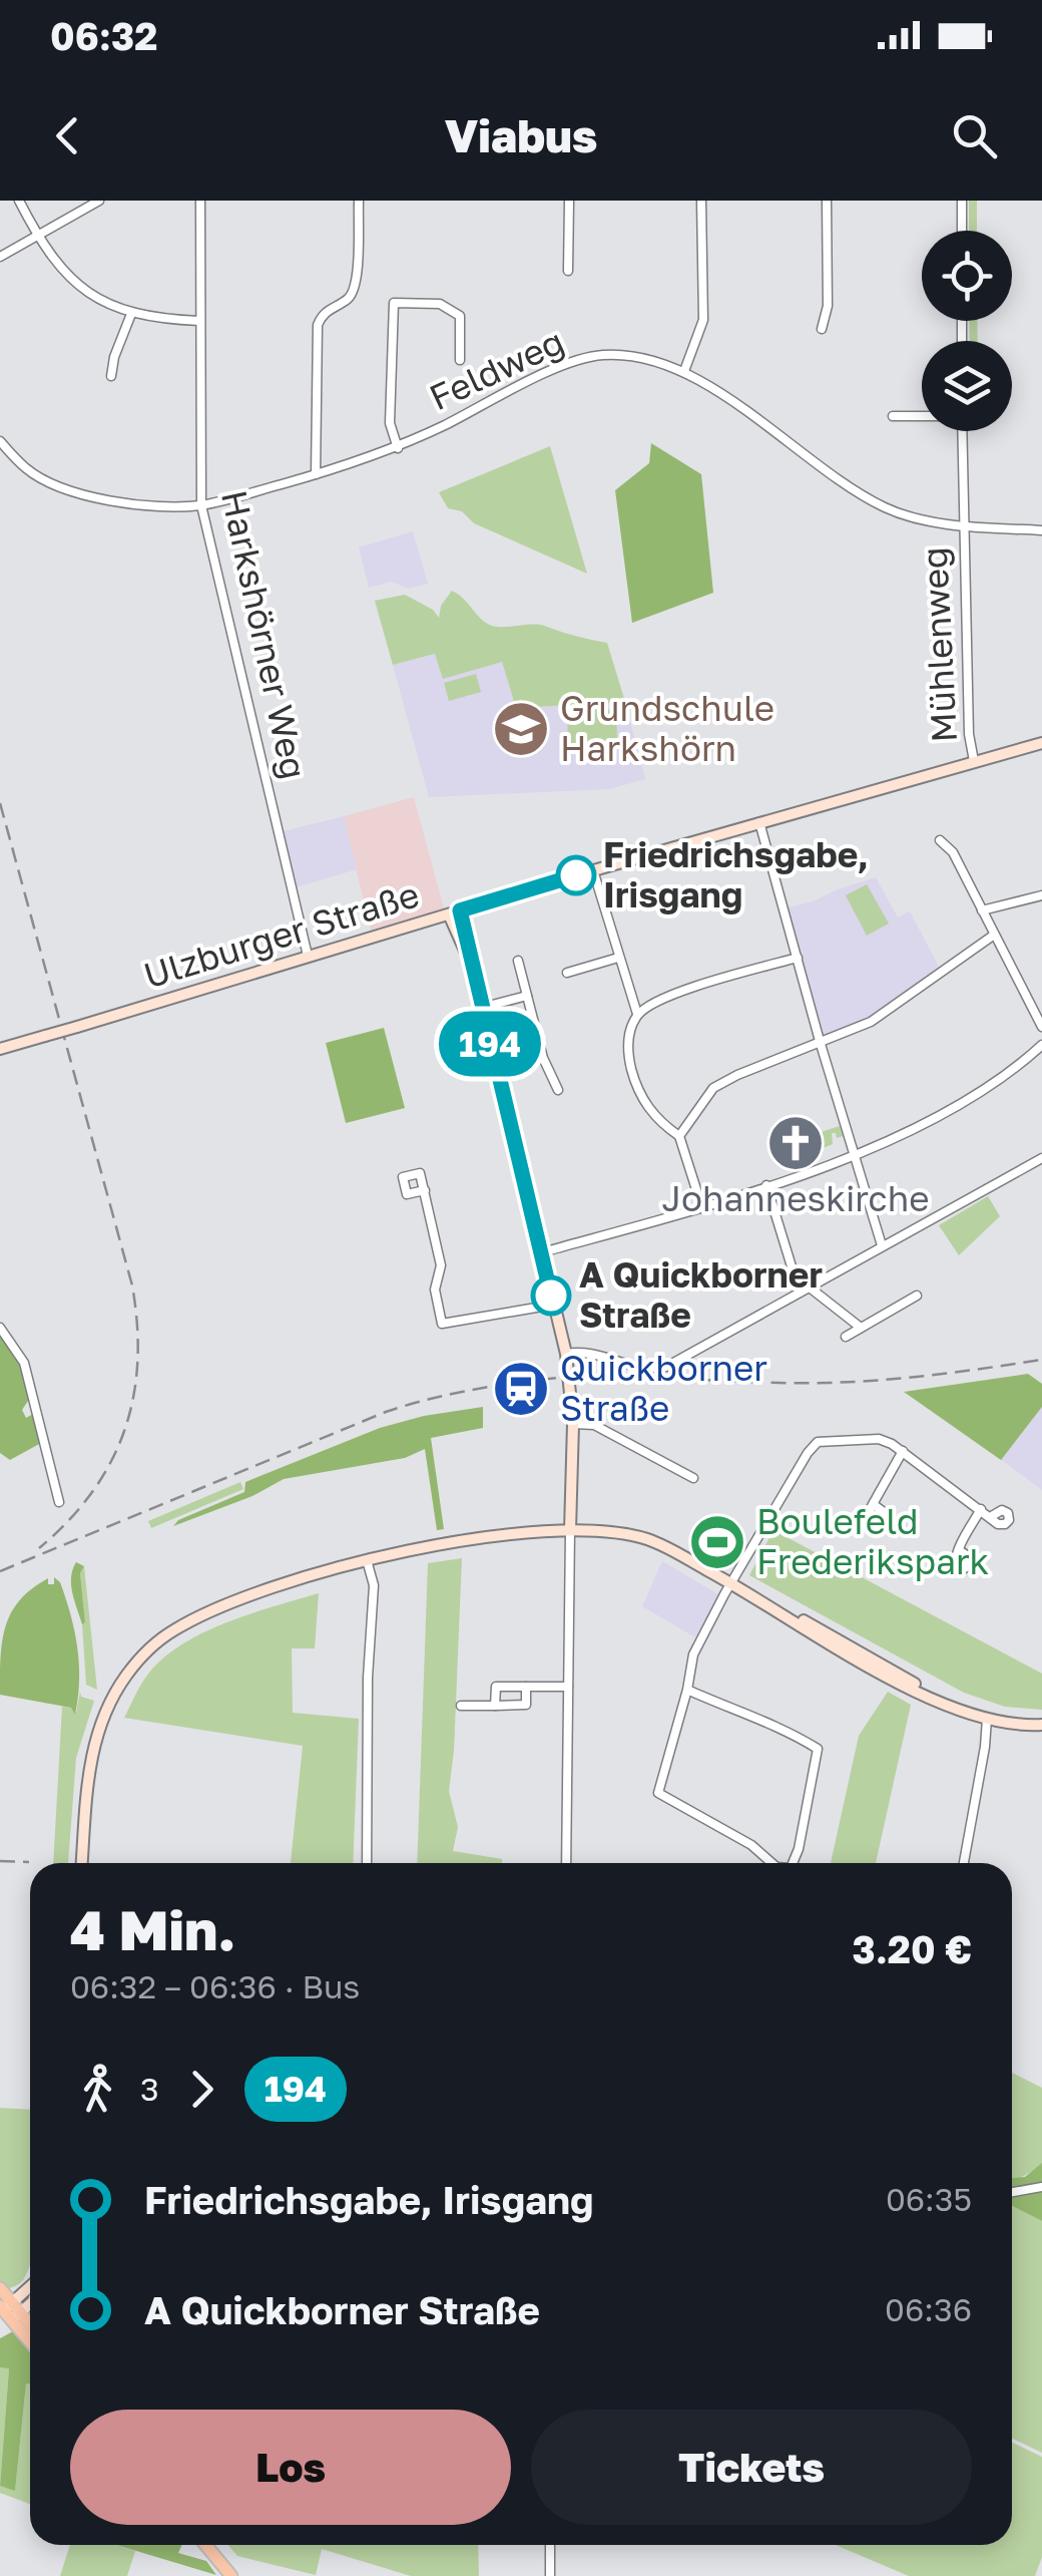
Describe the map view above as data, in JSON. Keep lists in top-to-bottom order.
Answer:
{
  "streets": {
    "street": [
      "Feldweg",
      "Harkshörner Weg",
      "Mühlenweg",
      "Ulzburger Straße"
    ]
  },
  "crossings": [
    ["Feldweg", "Harkshörner Weg"],
    ["Feldweg", "Mühlenweg"],
    ["Harkshörner Weg", "Ulzburger Straße"],
    ["Mühlenweg", "Ulzburger Straße"]
  ],
  "places": {
    "school or university": ["Grundschule Harkshörn"],
    "other": ["Friedrichsgabe, Irisgang", "A Quickborner Straße"],
    "church": ["Johanneskirche"],
    "station": ["Quickborner Straße"],
    "sports": ["Boulefeld Frederikspark"]
  },
  "lines": ["bus line 194"],
  "page": {
    "status": "06:32",
    "header": "Viabus",
    "on_map": "194",
    "heading": ["4 Min.", "06:32 – 06:36 · Bus", "3.20 €"],
    "legs": ["3", "194"],
    "list": [
      {
        "name": "Friedrichsgabe, Irisgang",
        "value": "06:35"
      },
      {
        "name": "A Quickborner Straße",
        "value": "06:36"
      }
    ],
    "buttons": ["Los", "Tickets"]
  }
}
